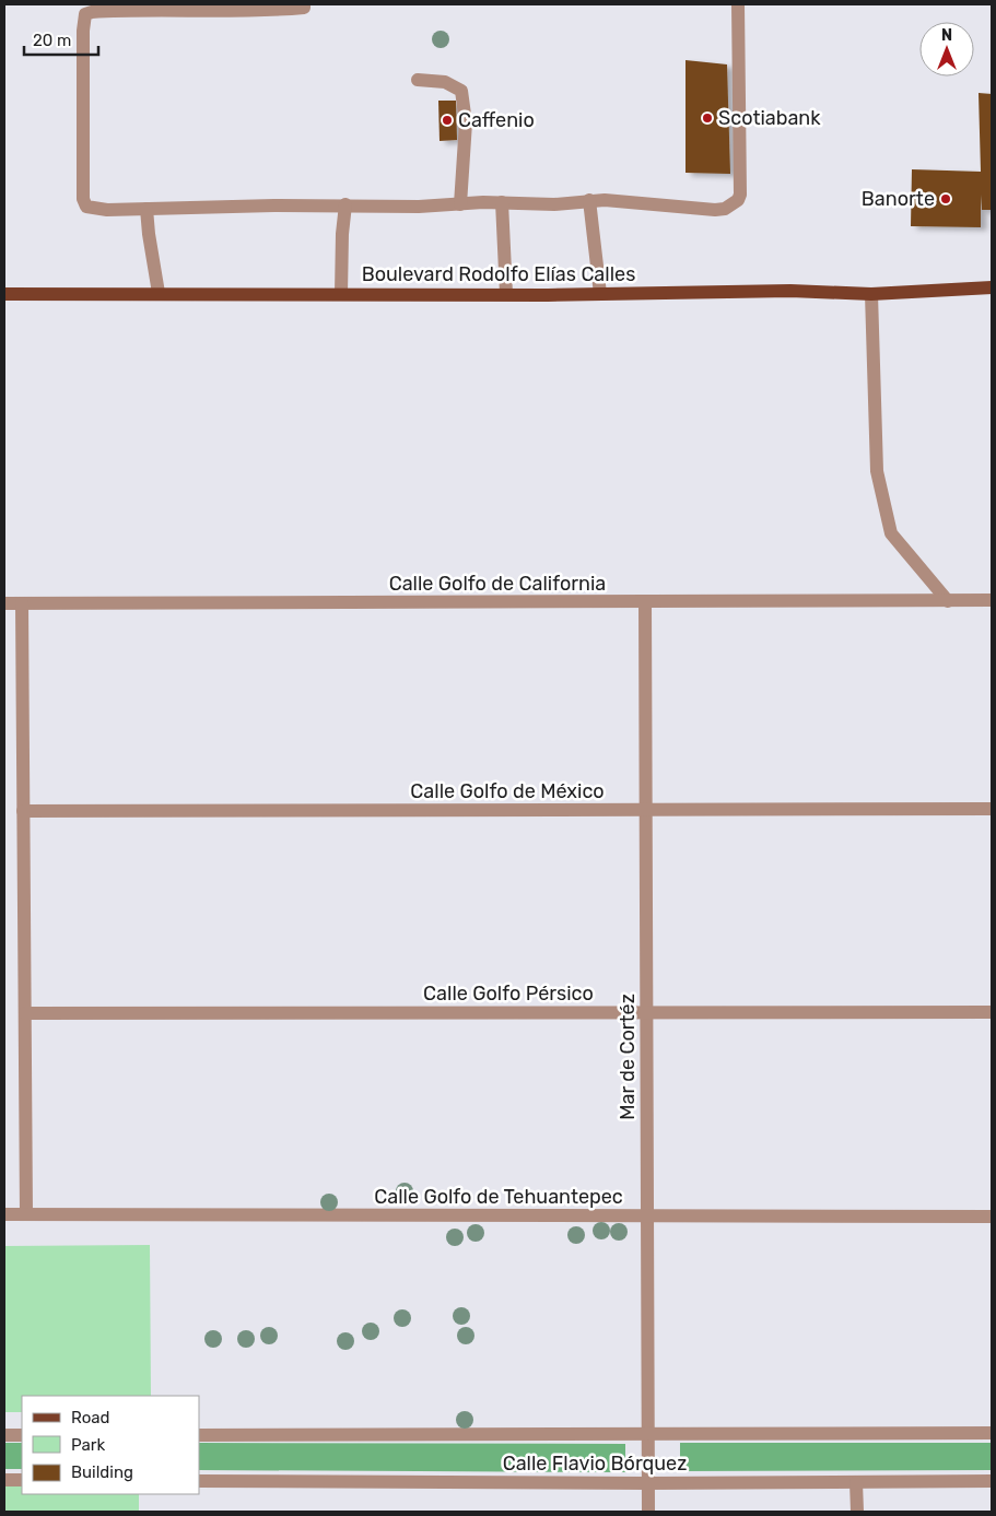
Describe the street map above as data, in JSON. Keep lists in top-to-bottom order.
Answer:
{
  "streets": {
    "main road": ["Boulevard Rodolfo Elías Calles"],
    "street": [
      "Calle Golfo de California",
      "Calle Golfo de México",
      "Calle Golfo Pérsico",
      "Mar de Cortéz",
      "Calle Golfo de Tehuantepec",
      "Calle Flavio Bórquez"
    ]
  },
  "crossings": [
    ["Calle Golfo de California", "Mar de Cortéz"],
    ["Calle Golfo de México", "Mar de Cortéz"],
    ["Calle Golfo Pérsico", "Mar de Cortéz"],
    ["Mar de Cortéz", "Calle Golfo de Tehuantepec"],
    ["Mar de Cortéz", "Calle Flavio Bórquez"]
  ],
  "places": ["Scotiabank", "Caffenio", "Banorte"],
  "legend": ["Road", "Park", "Building"],
  "scale_bar": "20 m",
  "north": "top"
}
